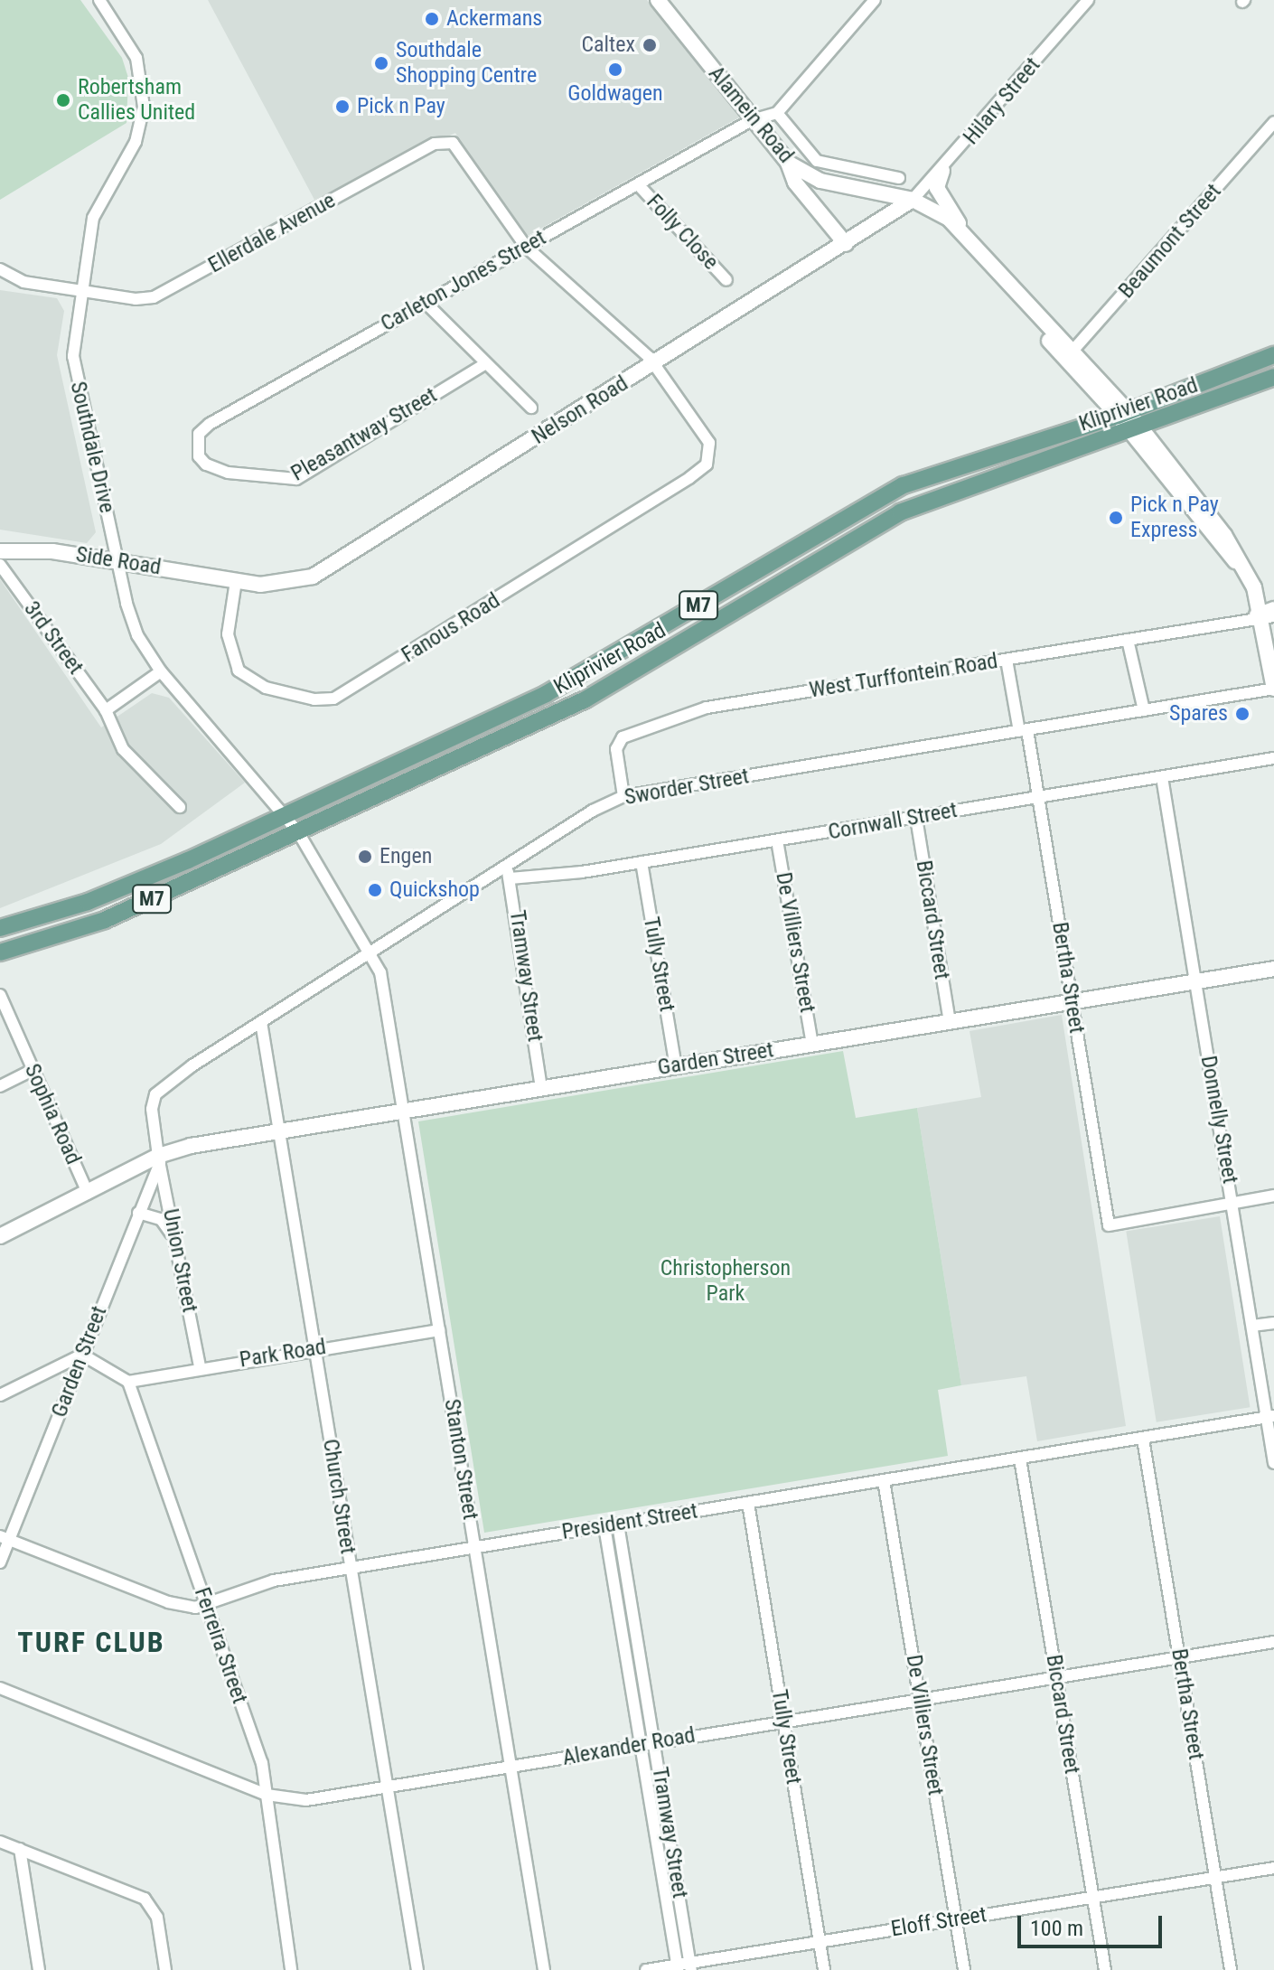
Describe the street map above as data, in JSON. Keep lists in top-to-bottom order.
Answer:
{
  "streets": {
    "main road": ["Kliprivier Road", "M7"],
    "street": [
      "Hilary Street",
      "Alamein Road",
      "Folly Close",
      "Ellerdale Avenue",
      "Beaumont Street",
      "Carleton Jones Street",
      "Nelson Road",
      "Pleasantway Street",
      "Southdale Drive",
      "Side Road",
      "Fanous Road",
      "3rd Street",
      "West Turffontein Road",
      "Sworder Street",
      "Cornwall Street",
      "Biccard Street",
      "De Villiers Street",
      "Tully Street",
      "Tramway Street",
      "Bertha Street",
      "Garden Street",
      "Sophia Road",
      "Donnelly Street",
      "Union Street",
      "Park Road",
      "Stanton Street",
      "Church Street",
      "President Street",
      "Ferreira Street",
      "Alexander Road",
      "Eloff Street"
    ]
  },
  "crossings": [
    ["Hilary Street", "Alamein Road"],
    ["Hilary Street", "Nelson Road"],
    ["Alamein Road", "Carleton Jones Street"],
    ["Alamein Road", "Nelson Road"],
    ["Folly Close", "Carleton Jones Street"],
    ["Ellerdale Avenue", "Carleton Jones Street"],
    ["Ellerdale Avenue", "Southdale Drive"],
    ["Carleton Jones Street", "Pleasantway Street"],
    ["Kliprivier Road", "Southdale Drive"],
    ["Nelson Road", "Side Road"],
    ["Nelson Road", "Fanous Road"],
    ["Southdale Drive", "Side Road"],
    ["Southdale Drive", "Sworder Street"],
    ["Southdale Drive", "Stanton Street"],
    ["Side Road", "Fanous Road"],
    ["West Turffontein Road", "Sworder Street"],
    ["West Turffontein Road", "Bertha Street"],
    ["Sworder Street", "Tramway Street"],
    ["Sworder Street", "Bertha Street"],
    ["Sworder Street", "Garden Street"],
    ["Sworder Street", "Union Street"],
    ["Sworder Street", "Stanton Street"],
    ["Sworder Street", "Church Street"],
    ["Cornwall Street", "Biccard Street"],
    ["Cornwall Street", "De Villiers Street"],
    ["Cornwall Street", "Tully Street"],
    ["Cornwall Street", "Tramway Street"],
    ["Cornwall Street", "Bertha Street"],
    ["Cornwall Street", "Donnelly Street"],
    ["Biccard Street", "Garden Street"],
    ["Biccard Street", "President Street"],
    ["Biccard Street", "Alexander Road"],
    ["Biccard Street", "Eloff Street"],
    ["De Villiers Street", "Garden Street"],
    ["De Villiers Street", "President Street"],
    ["De Villiers Street", "Alexander Road"],
    ["De Villiers Street", "Eloff Street"],
    ["Tully Street", "Garden Street"],
    ["Tully Street", "President Street"],
    ["Tully Street", "Alexander Road"],
    ["Tully Street", "Eloff Street"],
    ["Tramway Street", "Garden Street"],
    ["Tramway Street", "President Street"],
    ["Tramway Street", "Alexander Road"],
    ["Tramway Street", "Eloff Street"],
    ["Bertha Street", "Garden Street"],
    ["Bertha Street", "Donnelly Street"],
    ["Bertha Street", "President Street"],
    ["Bertha Street", "Alexander Road"],
    ["Bertha Street", "Eloff Street"],
    ["Garden Street", "Donnelly Street"],
    ["Garden Street", "Union Street"],
    ["Garden Street", "Stanton Street"],
    ["Garden Street", "Church Street"],
    ["Garden Street", "President Street"],
    ["Donnelly Street", "President Street"],
    ["Union Street", "Park Road"],
    ["Park Road", "Stanton Street"],
    ["Park Road", "Church Street"],
    ["Park Road", "Ferreira Street"],
    ["Stanton Street", "President Street"],
    ["Stanton Street", "Alexander Road"],
    ["Church Street", "President Street"],
    ["Church Street", "Alexander Road"],
    ["President Street", "Ferreira Street"],
    ["Ferreira Street", "Alexander Road"]
  ],
  "districts": ["TURF CLUB"],
  "parks": ["Christopherson Park"],
  "places": [
    "Ackermans",
    "Caltex",
    "Southdale Shopping Centre",
    "Goldwagen",
    "Robertsham Callies United",
    "Pick n Pay",
    "Pick n Pay Express",
    "Spares",
    "Engen",
    "Quickshop"
  ],
  "scale_bar": "100 m"
}
